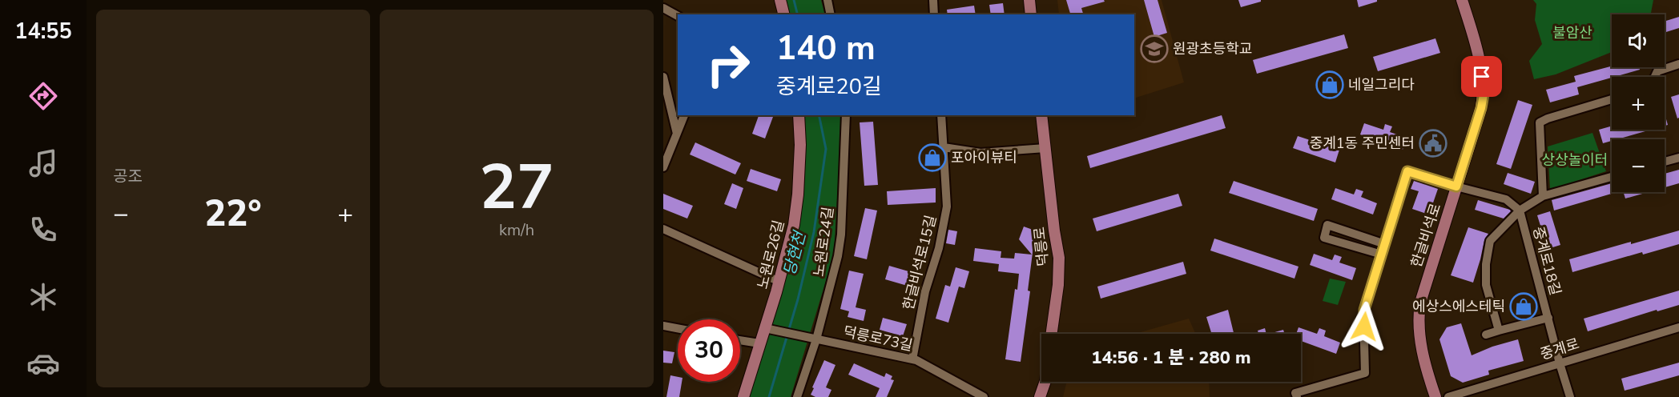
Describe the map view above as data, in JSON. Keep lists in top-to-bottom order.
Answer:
{
  "streets": {
    "main road": ["한글비석로", "덕릉로", "노원로26길"],
    "street": [
      "노원로24길",
      "중계로18길",
      "한글비석로15길",
      "덕릉로73길",
      "중계로"
    ]
  },
  "crossings": [
    ["한글비석로", "중계로18길"],
    ["노원로24길", "덕릉로73길"],
    ["노원로26길", "덕릉로73길"],
    ["중계로18길", "중계로"],
    ["한글비석로15길", "덕릉로73길"]
  ],
  "water": ["당현천"],
  "parks": ["불암산", "상상놀이터"],
  "places": {
    "school or university": ["원광초등학교"],
    "shop": ["네일그리다", "포아이뷰티", "에상스에스테틱"],
    "public building": ["중계1동 주민센터"]
  },
  "page": {
    "tabs": "14:55",
    "tile": [
      "공조",
      ["27", "km/h"]
    ],
    "map_buttons": ["+", "−"],
    "turn": ["140 m", "중계로20길"],
    "heat": ["−", "22°", "+"],
    "limit": "30",
    "trip": "14:56 · 1 분 · 280 m"
  }
}
